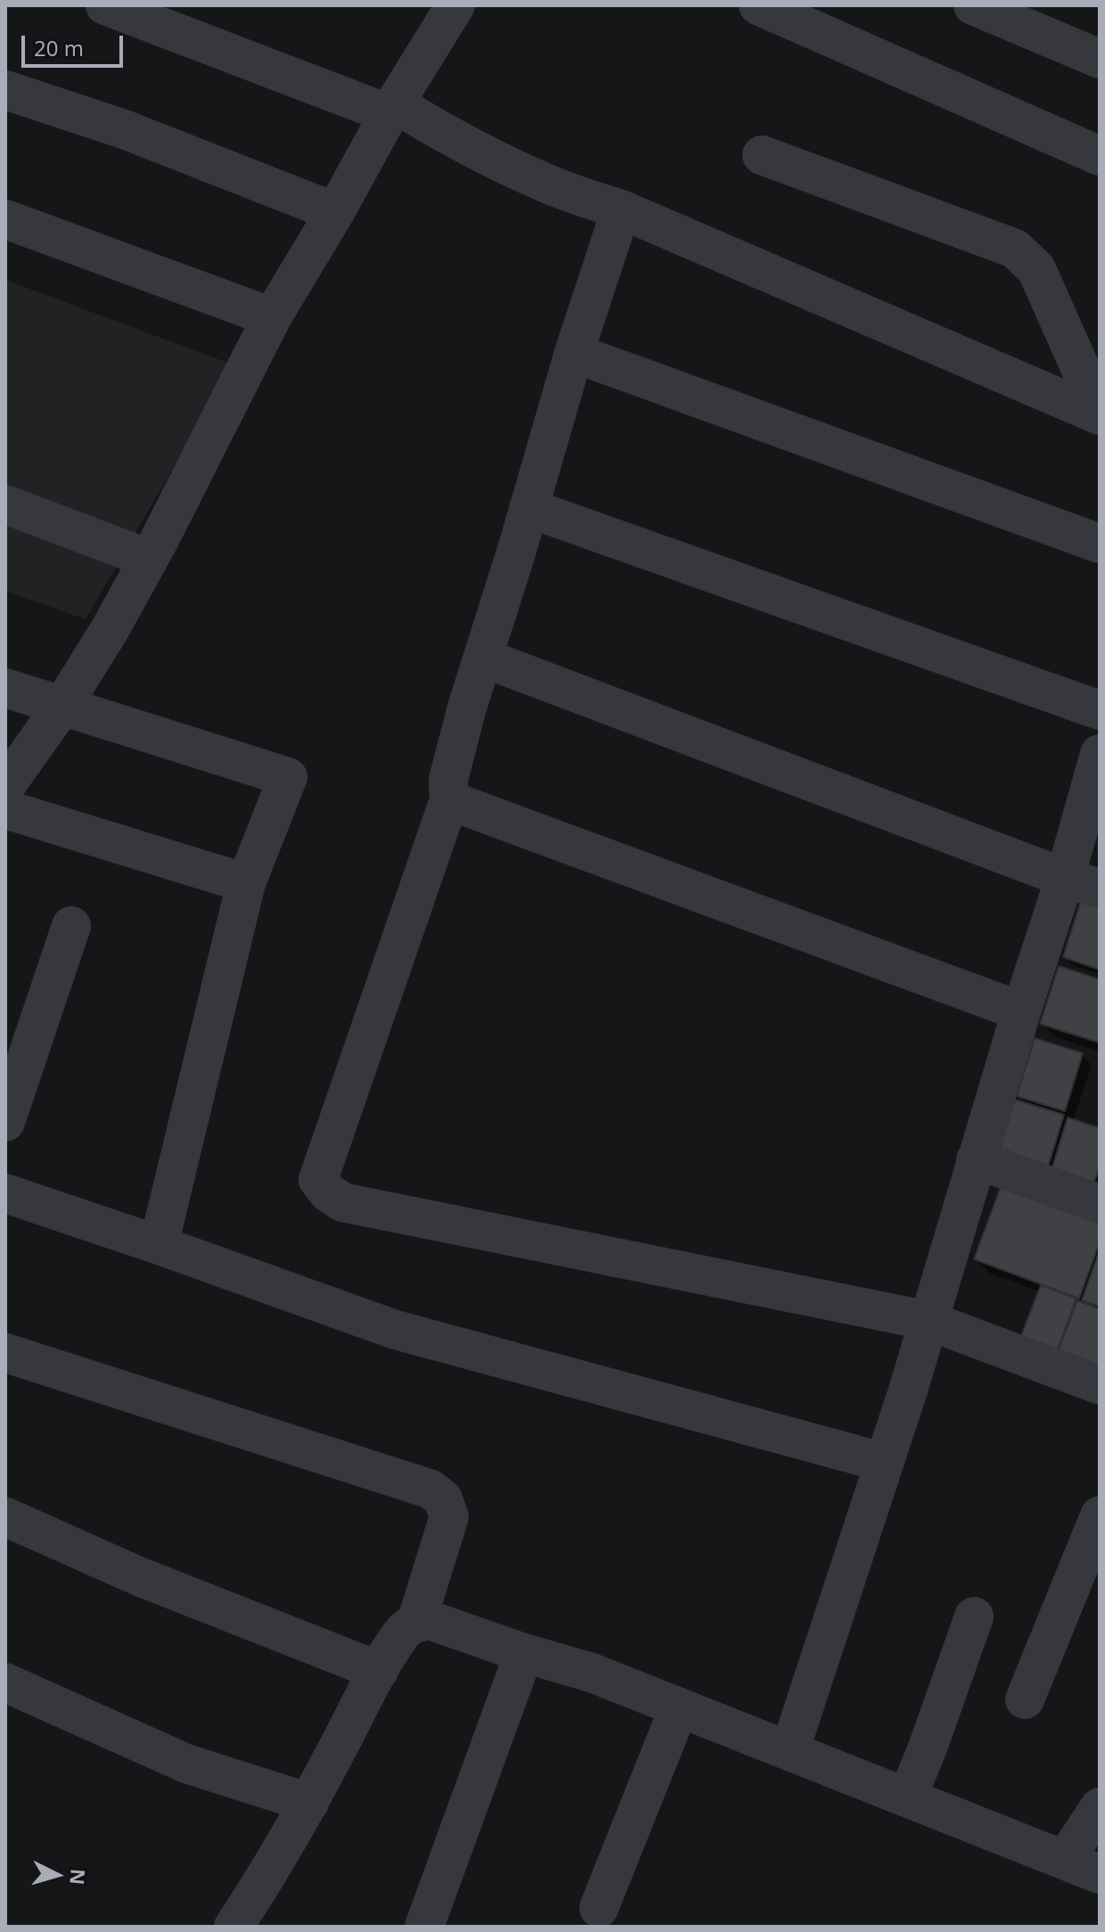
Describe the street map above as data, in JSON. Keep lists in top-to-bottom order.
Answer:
{
  "scale_bar": "20 m",
  "north": "right"
}
